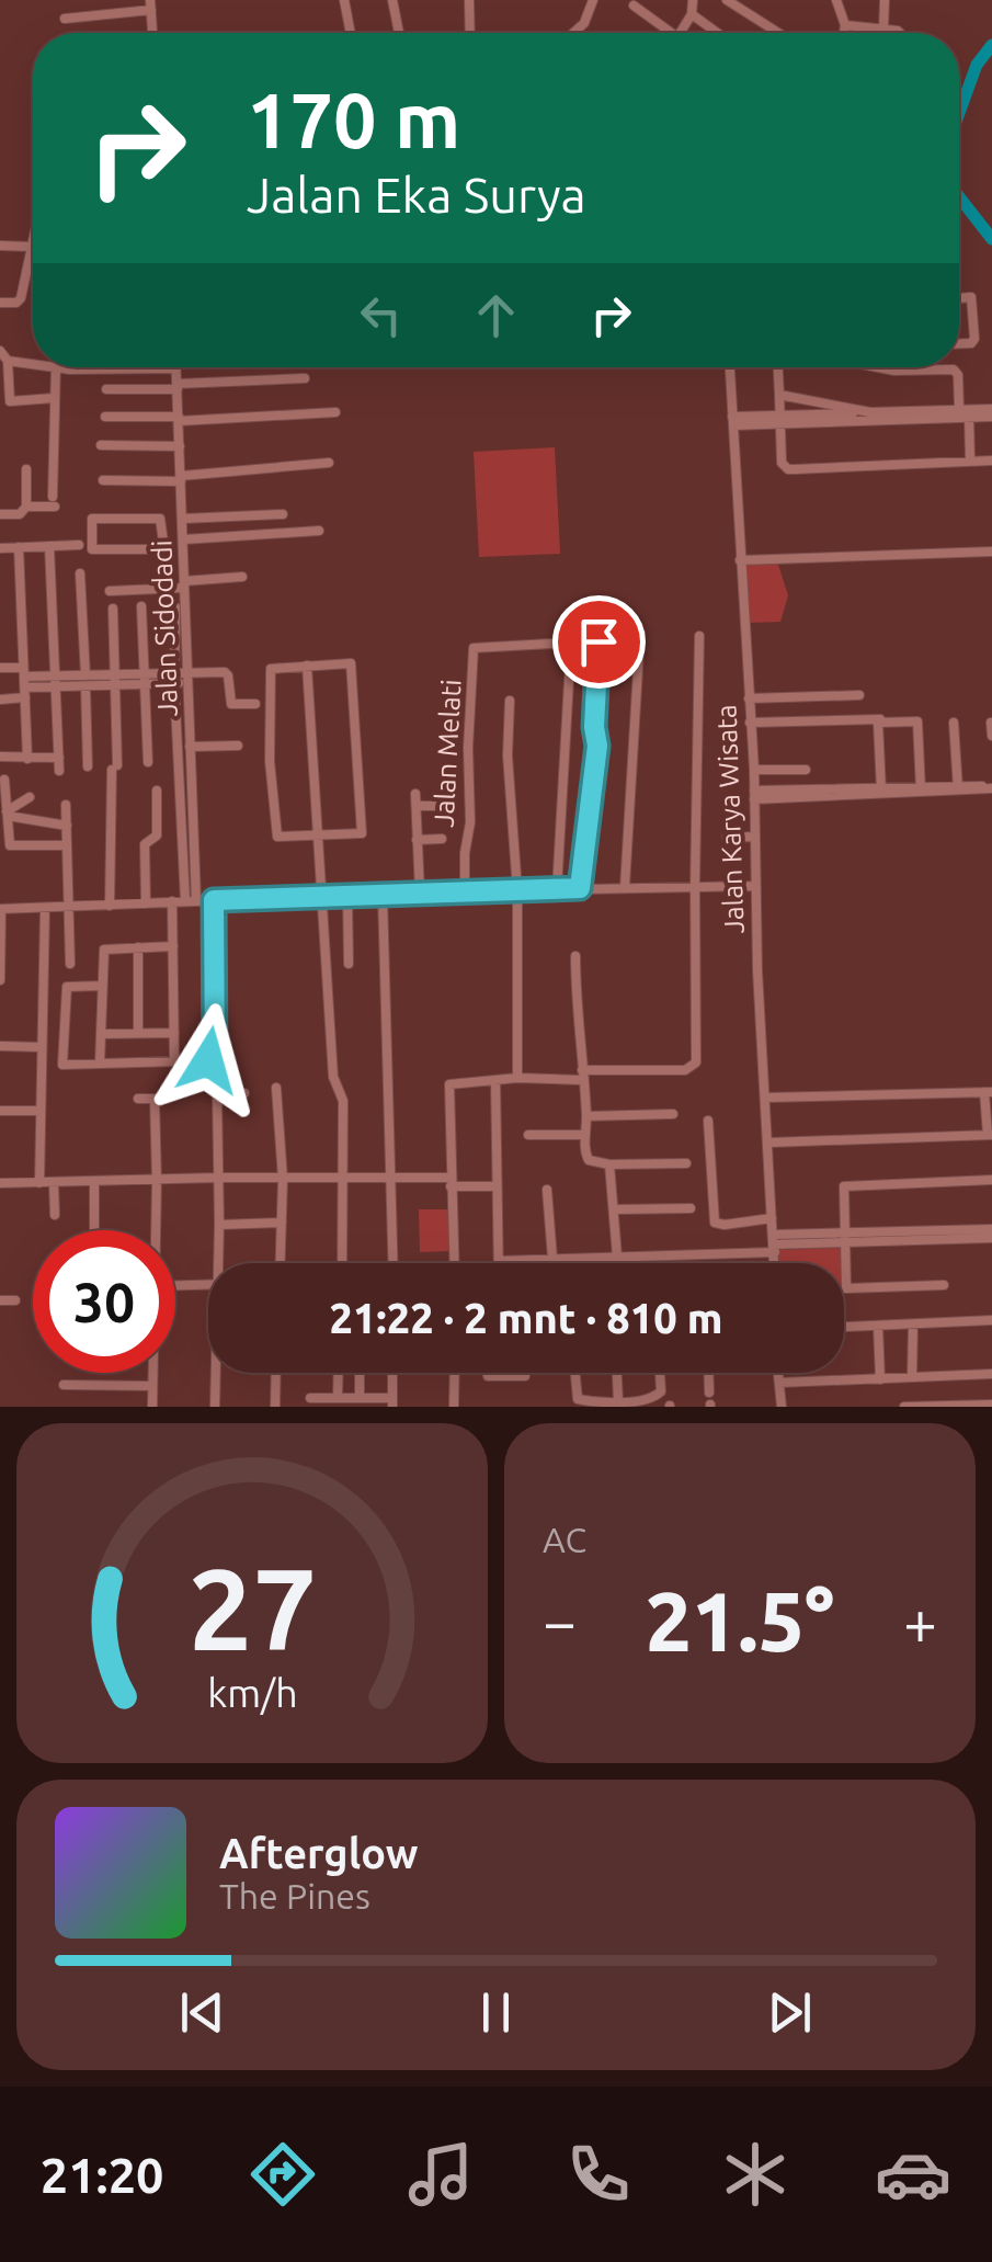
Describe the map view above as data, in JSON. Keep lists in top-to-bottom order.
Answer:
{
  "streets": {
    "street": ["Jalan Sidodadi", "Jalan Melati", "Jalan Karya Wisata"]
  },
  "page": {
    "turn": ["170 m", "Jalan Eka Surya"],
    "limit": "30",
    "trip": "21:22 · 2 mnt · 810 m",
    "tile": "AC",
    "heat": ["−", "21.5°", "+"],
    "song": ["Afterglow", "The Pines"],
    "tabs": "21:20",
    "gauge": ["27", "km/h"]
  }
}
